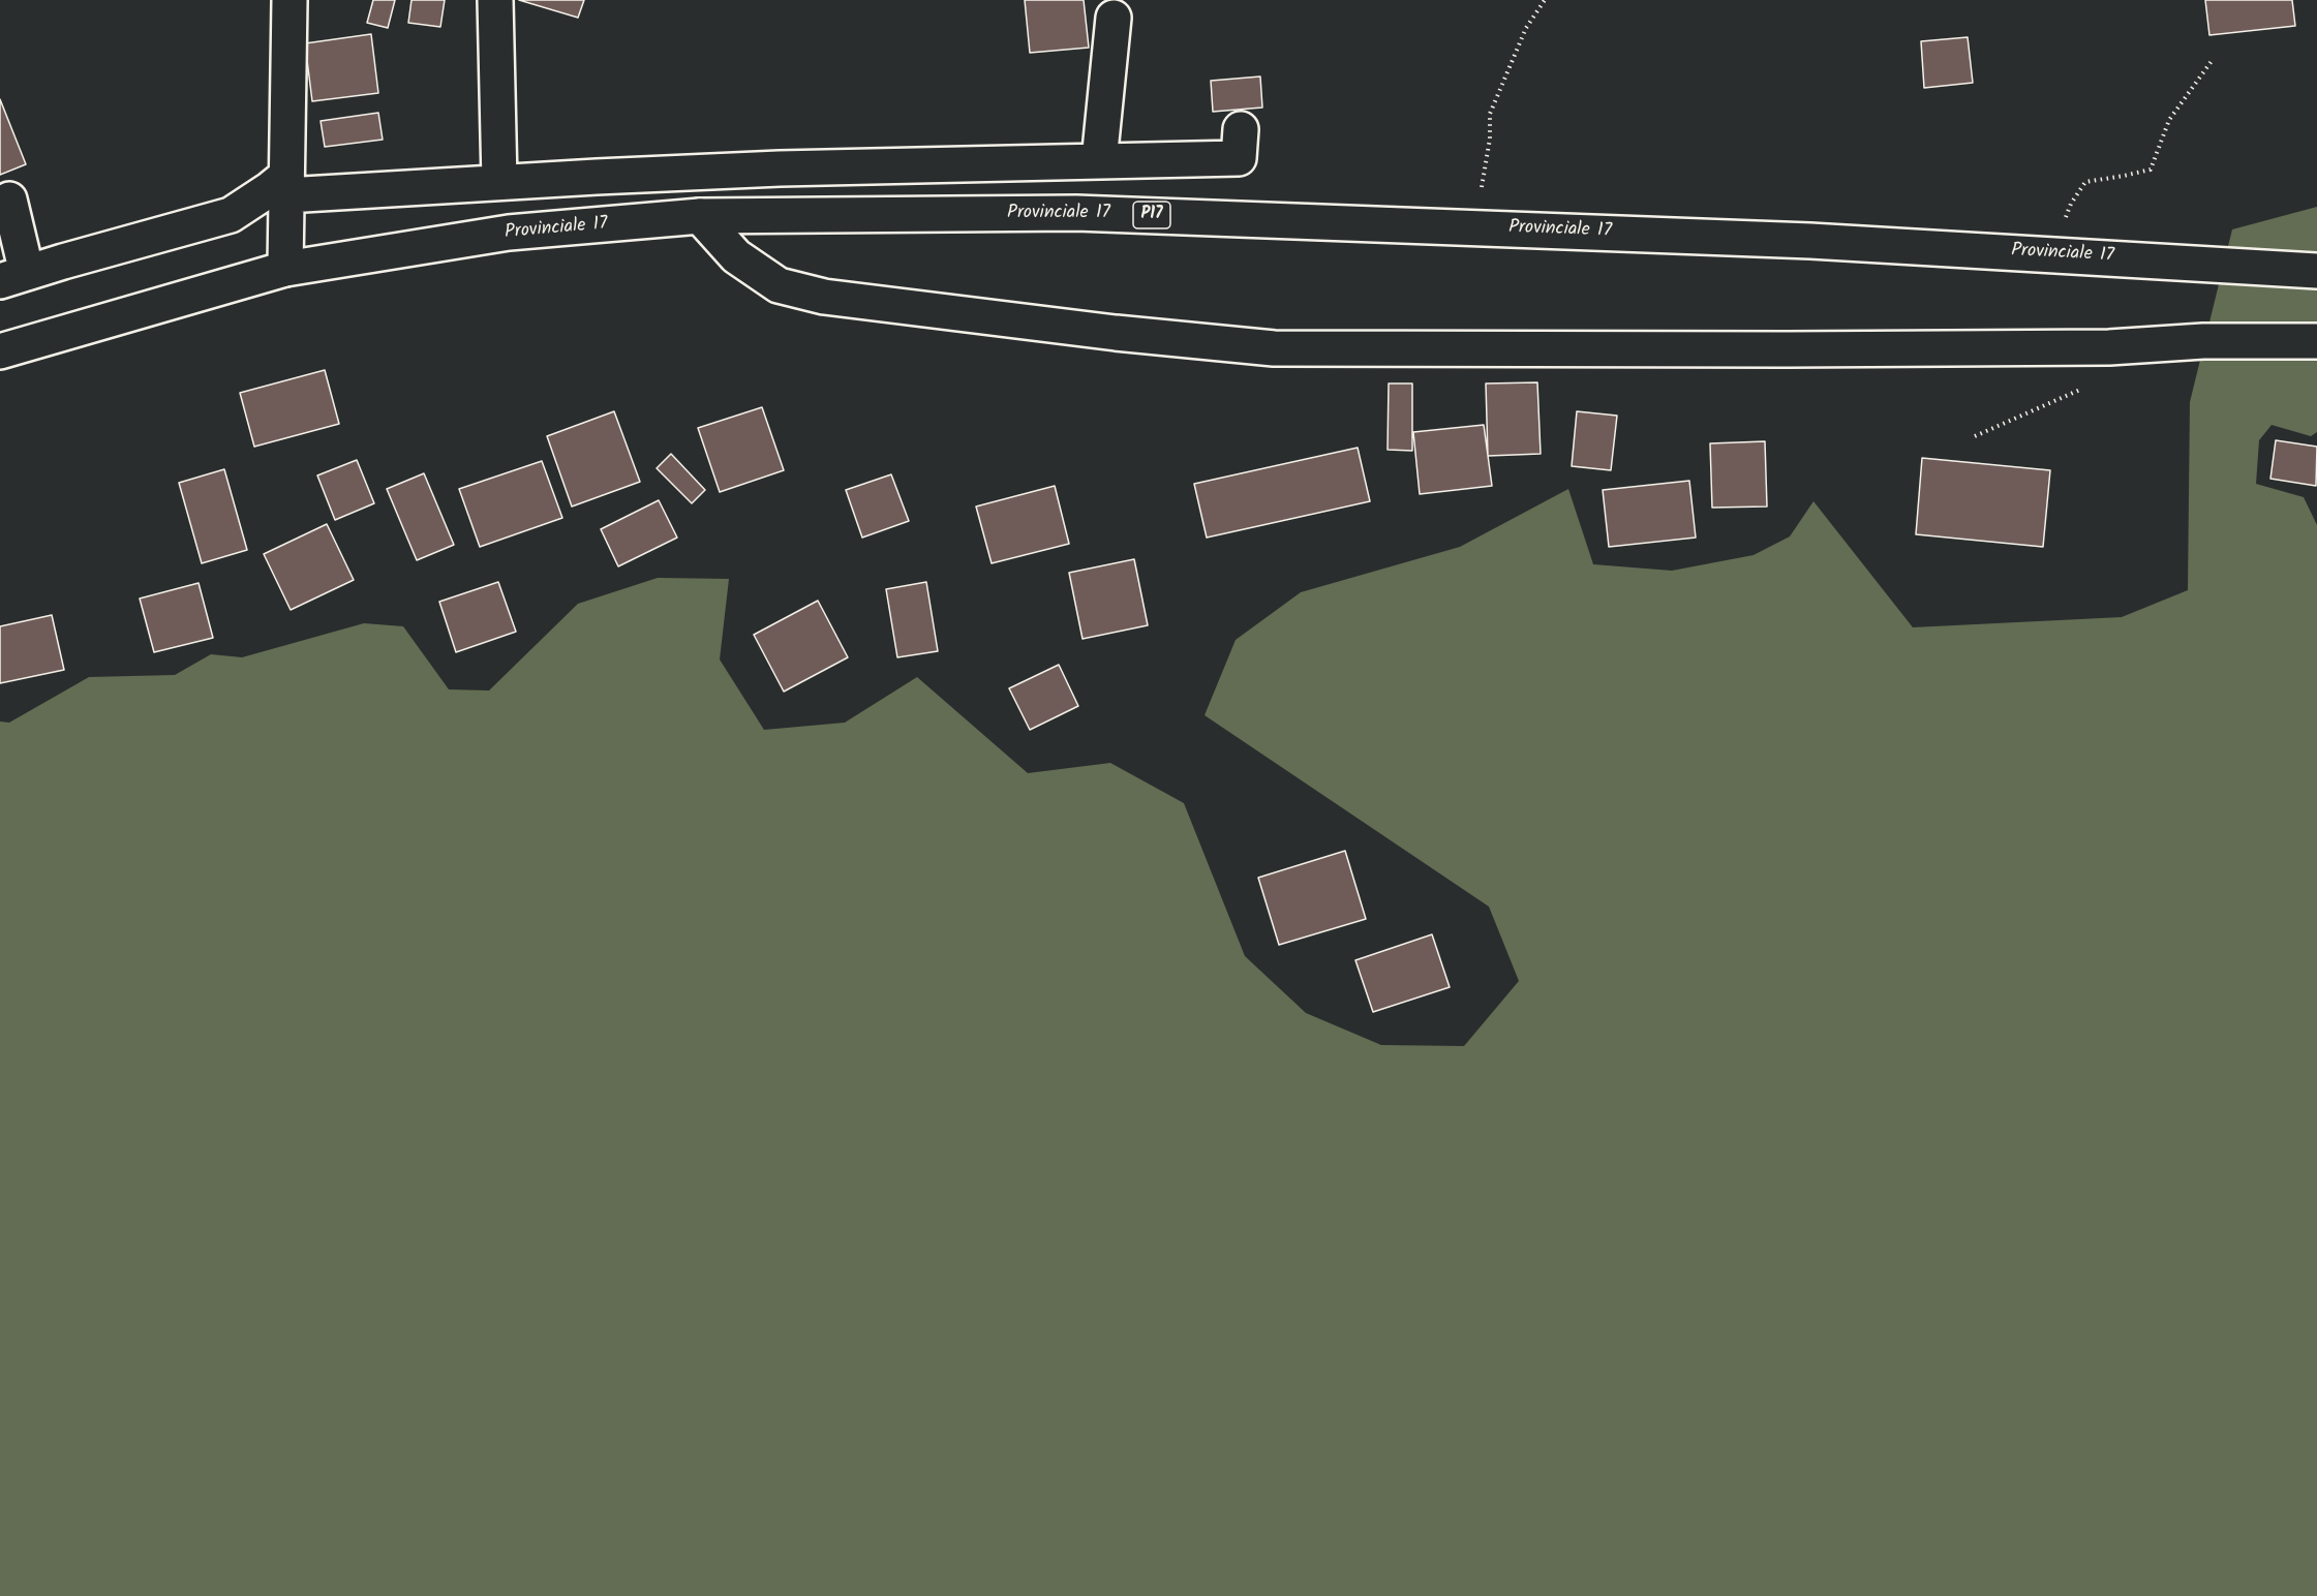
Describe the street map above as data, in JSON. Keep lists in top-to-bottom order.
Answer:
{
  "streets": {
    "street": ["Provinciale 17", "P17"]
  }
}
